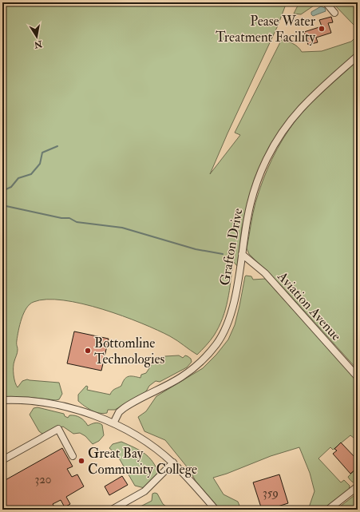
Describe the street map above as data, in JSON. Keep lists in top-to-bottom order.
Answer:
{
  "streets": {
    "street": ["Grafton Drive", "Aviation Avenue"]
  },
  "crossings": [
    ["Grafton Drive", "Aviation Avenue"]
  ],
  "places": ["Pease Water Treatment Facility", "Bottomline Technologies", "Great Bay Community College"],
  "house_numbers": ["320", "359"],
  "north": "bottom"
}
